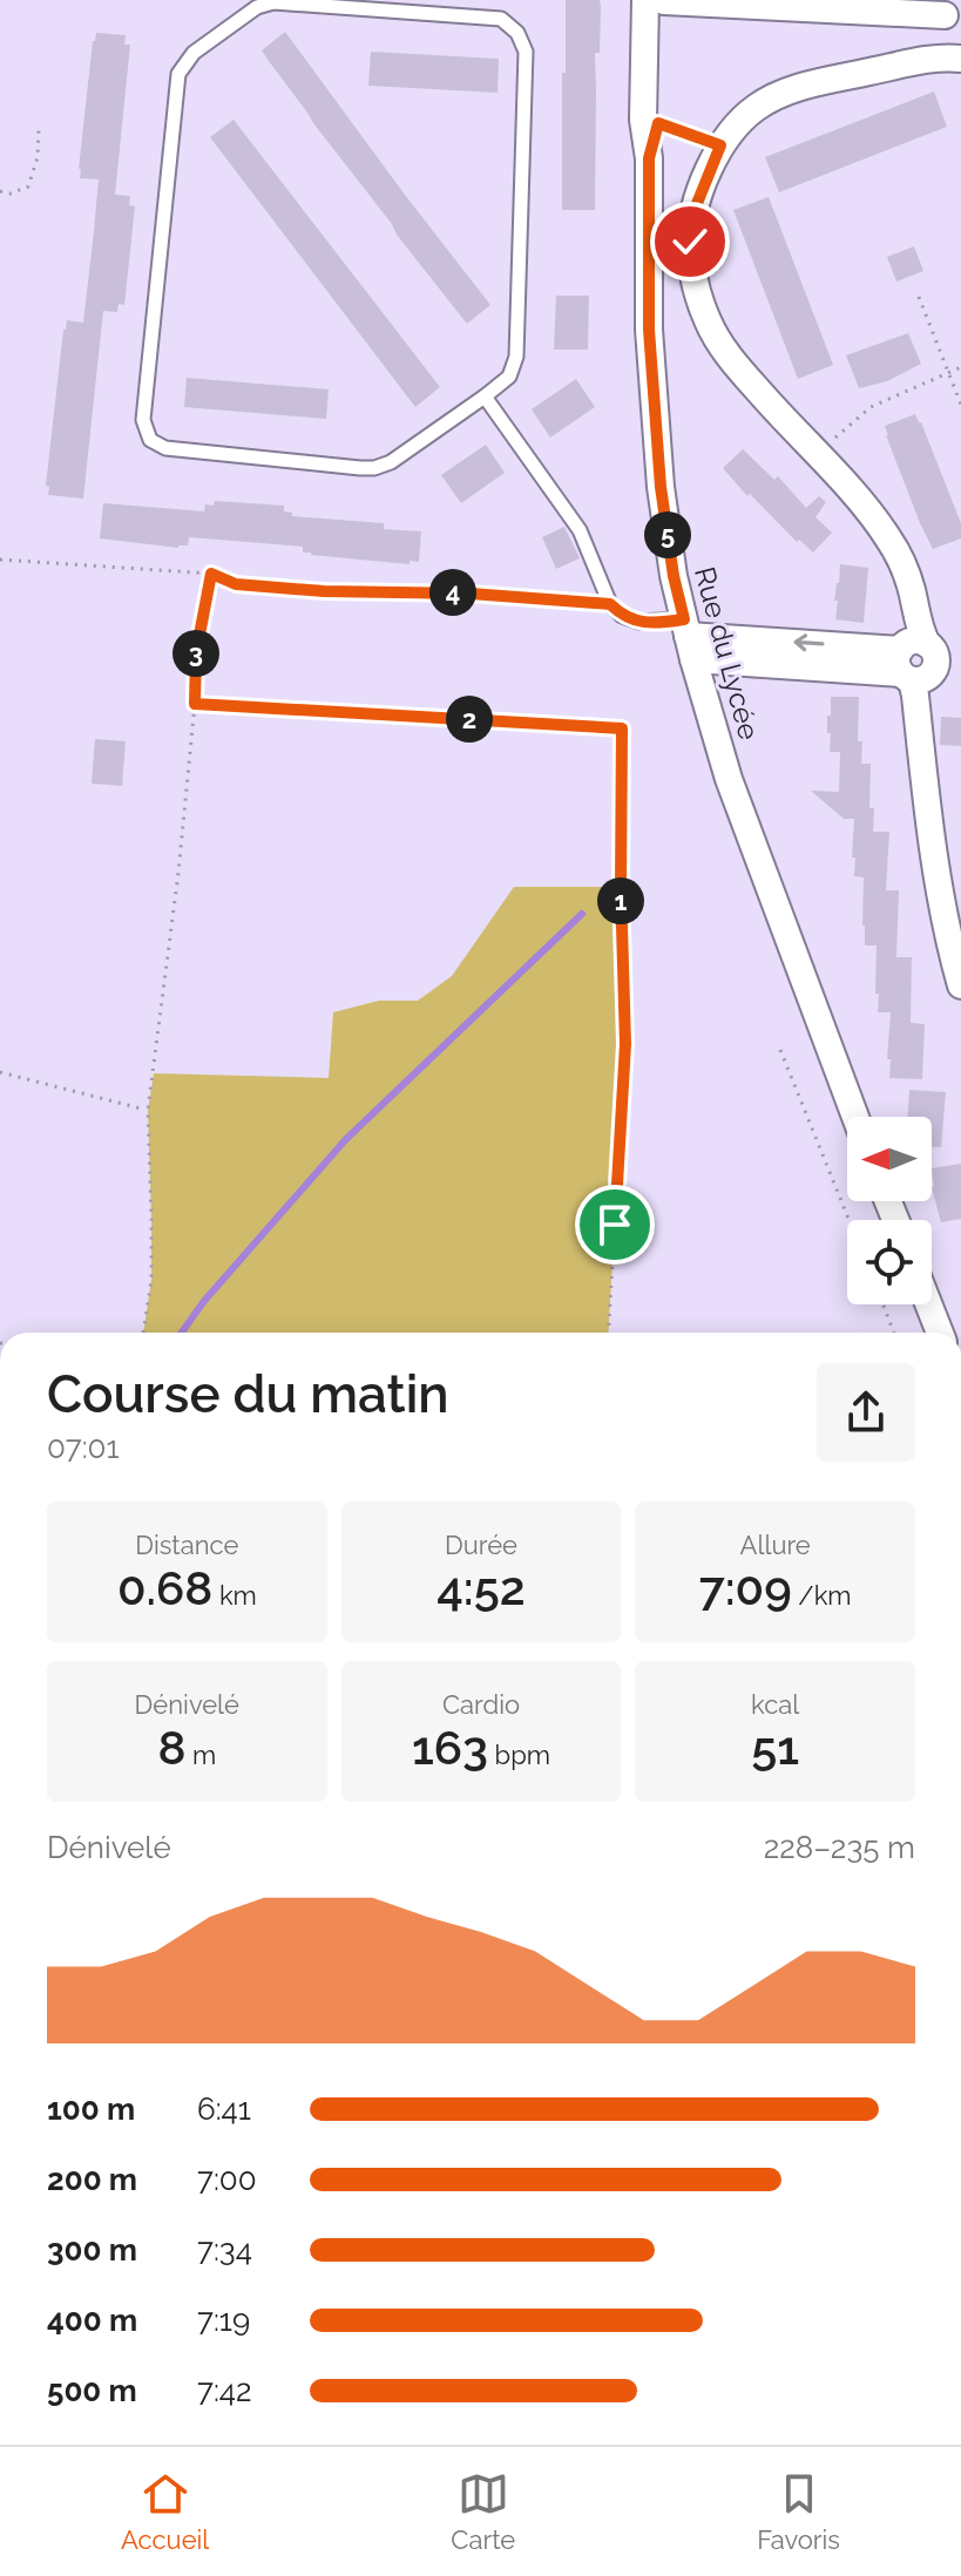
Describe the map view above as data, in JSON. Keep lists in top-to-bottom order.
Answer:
{
  "streets": {
    "street": ["Rue du Lycée"]
  },
  "north": "left",
  "page": {
    "pins": [
      "5",
      "4",
      "3",
      "2",
      "1"
    ],
    "heading": ["Course du matin", "07:01"],
    "stats": [
      ["Distance", "0.68 km"],
      ["Durée", "4:52"],
      ["Allure", "7:09 /km"],
      ["Dénivelé", "8 m"],
      ["Cardio", "163 bpm"],
      ["kcal", "51"]
    ],
    "chart": ["Dénivelé", "228–235 m"],
    "list": [
      {
        "name": "100 m",
        "note": "6:41"
      },
      {
        "name": "200 m",
        "note": "7:00"
      },
      {
        "name": "300 m",
        "note": "7:34"
      },
      {
        "name": "400 m",
        "note": "7:19"
      },
      {
        "name": "500 m",
        "note": "7:42"
      }
    ],
    "tabs": ["Accueil", "Carte", "Favoris"]
  }
}
